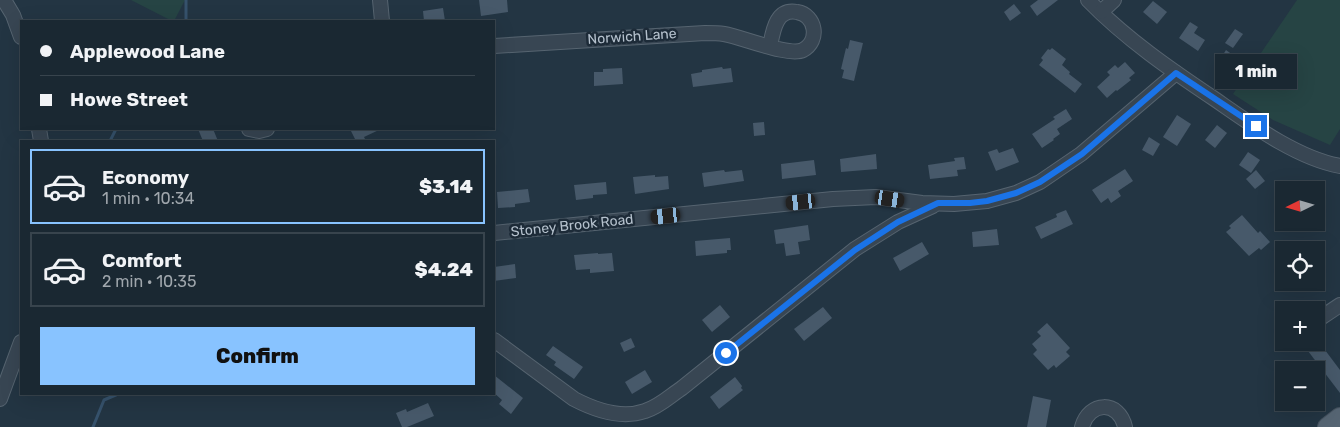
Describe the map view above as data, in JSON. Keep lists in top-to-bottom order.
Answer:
{
  "streets": {
    "street": ["Norwich Lane", "Stoney Brook Road"]
  },
  "north": "left",
  "page": {
    "banner": ["Applewood Lane", "Howe Street"],
    "bubble": "1 min",
    "list": [
      {
        "name": "Economy",
        "note": "1 min · 10:34",
        "value": "$3.14"
      },
      {
        "name": "Comfort",
        "note": "2 min · 10:35",
        "value": "$4.24"
      }
    ],
    "map_buttons": ["+", "−"],
    "buttons": "Confirm"
  }
}
